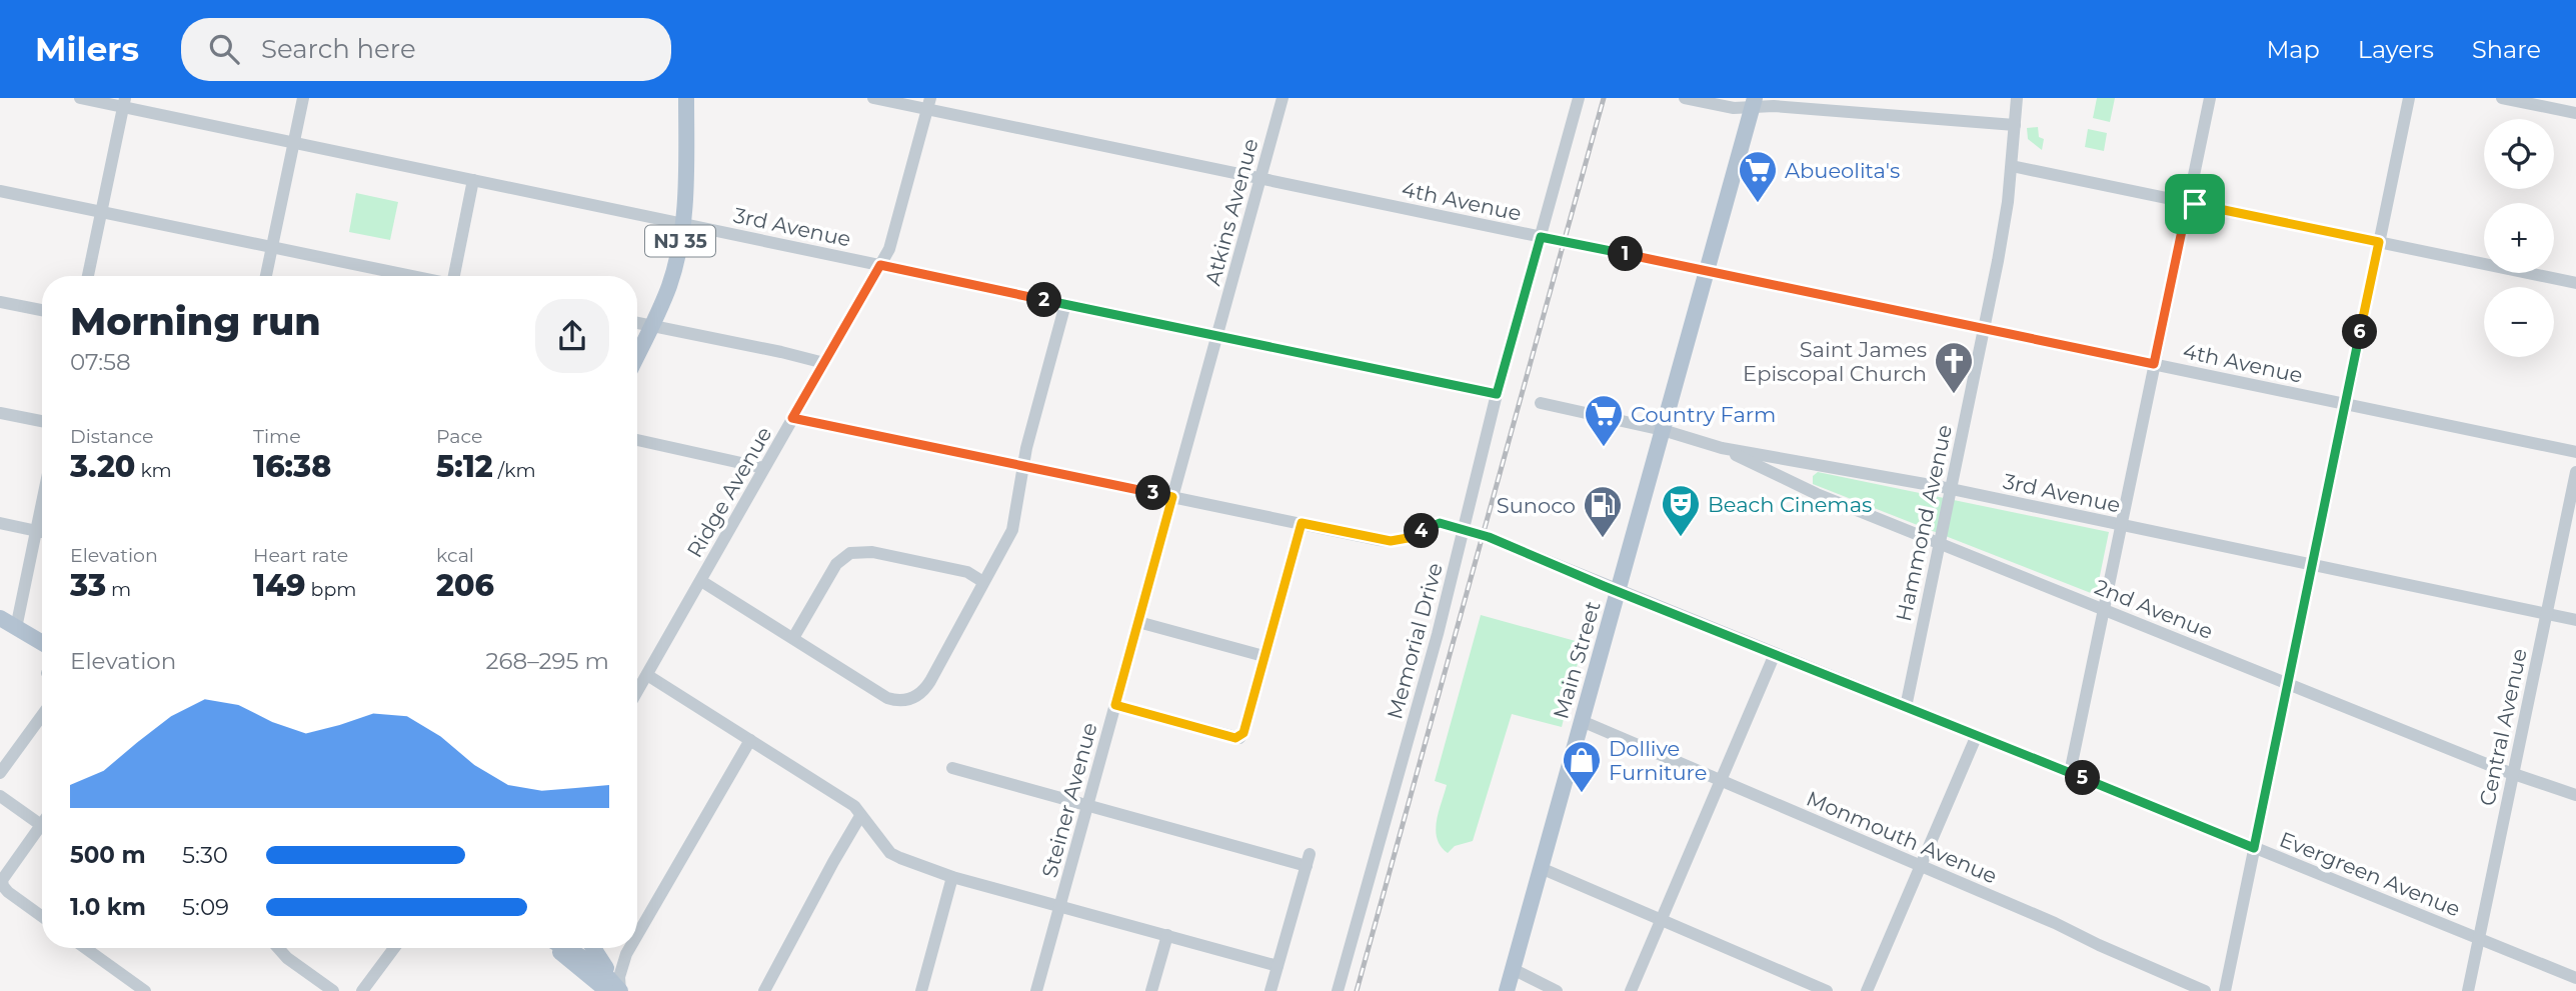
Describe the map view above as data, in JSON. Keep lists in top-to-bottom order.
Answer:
{
  "streets": {
    "main road": ["NJ 35", "Main Street"],
    "street": [
      "4th Avenue",
      "Atkins Avenue",
      "3rd Avenue",
      "Ridge Avenue",
      "Hammond Avenue",
      "2nd Avenue",
      "Memorial Drive",
      "Central Avenue",
      "Steiner Avenue",
      "Monmouth Avenue",
      "Evergreen Avenue"
    ]
  },
  "crossings": [
    ["4th Avenue", "Atkins Avenue"],
    ["4th Avenue", "Ridge Avenue"],
    ["4th Avenue", "Hammond Avenue"],
    ["4th Avenue", "Memorial Drive"],
    ["4th Avenue", "Main Street"],
    ["Atkins Avenue", "3rd Avenue"],
    ["Atkins Avenue", "Steiner Avenue"],
    ["3rd Avenue", "NJ 35"],
    ["3rd Avenue", "Ridge Avenue"],
    ["3rd Avenue", "Hammond Avenue"],
    ["3rd Avenue", "2nd Avenue"],
    ["3rd Avenue", "Memorial Drive"],
    ["3rd Avenue", "Main Street"],
    ["3rd Avenue", "Central Avenue"],
    ["3rd Avenue", "Steiner Avenue"],
    ["Ridge Avenue", "Evergreen Avenue"],
    ["Hammond Avenue", "2nd Avenue"],
    ["Hammond Avenue", "Evergreen Avenue"],
    ["2nd Avenue", "Central Avenue"],
    ["Memorial Drive", "Evergreen Avenue"],
    ["Main Street", "Monmouth Avenue"],
    ["Main Street", "Evergreen Avenue"],
    ["Central Avenue", "Evergreen Avenue"],
    ["Steiner Avenue", "Evergreen Avenue"]
  ],
  "places": {
    "supermarket": ["Abueolita's", "Country Farm"],
    "church": ["Saint James Episcopal Church"],
    "theatre": ["Beach Cinemas"],
    "fuel station": ["Sunoco"],
    "shop": ["Dollive Furniture"]
  },
  "page": {
    "header": "Milers",
    "search": "Search here",
    "nav": ["Map", "Layers", "Share"],
    "map_buttons": ["+", "−"],
    "pins": [
      "1",
      "2",
      "6",
      "3",
      "4",
      "5"
    ],
    "heading": ["Morning run", "07:58"],
    "stats": [
      ["Distance", "3.20 km"],
      ["Time", "16:38"],
      ["Pace", "5:12 /km"],
      ["Elevation", "33 m"],
      ["Heart rate", "149 bpm"],
      ["kcal", "206"]
    ],
    "chart": ["Elevation", "268–295 m"],
    "list": [
      {
        "name": "500 m",
        "note": "5:30"
      },
      {
        "name": "1.0 km",
        "note": "5:09"
      }
    ]
  }
}
